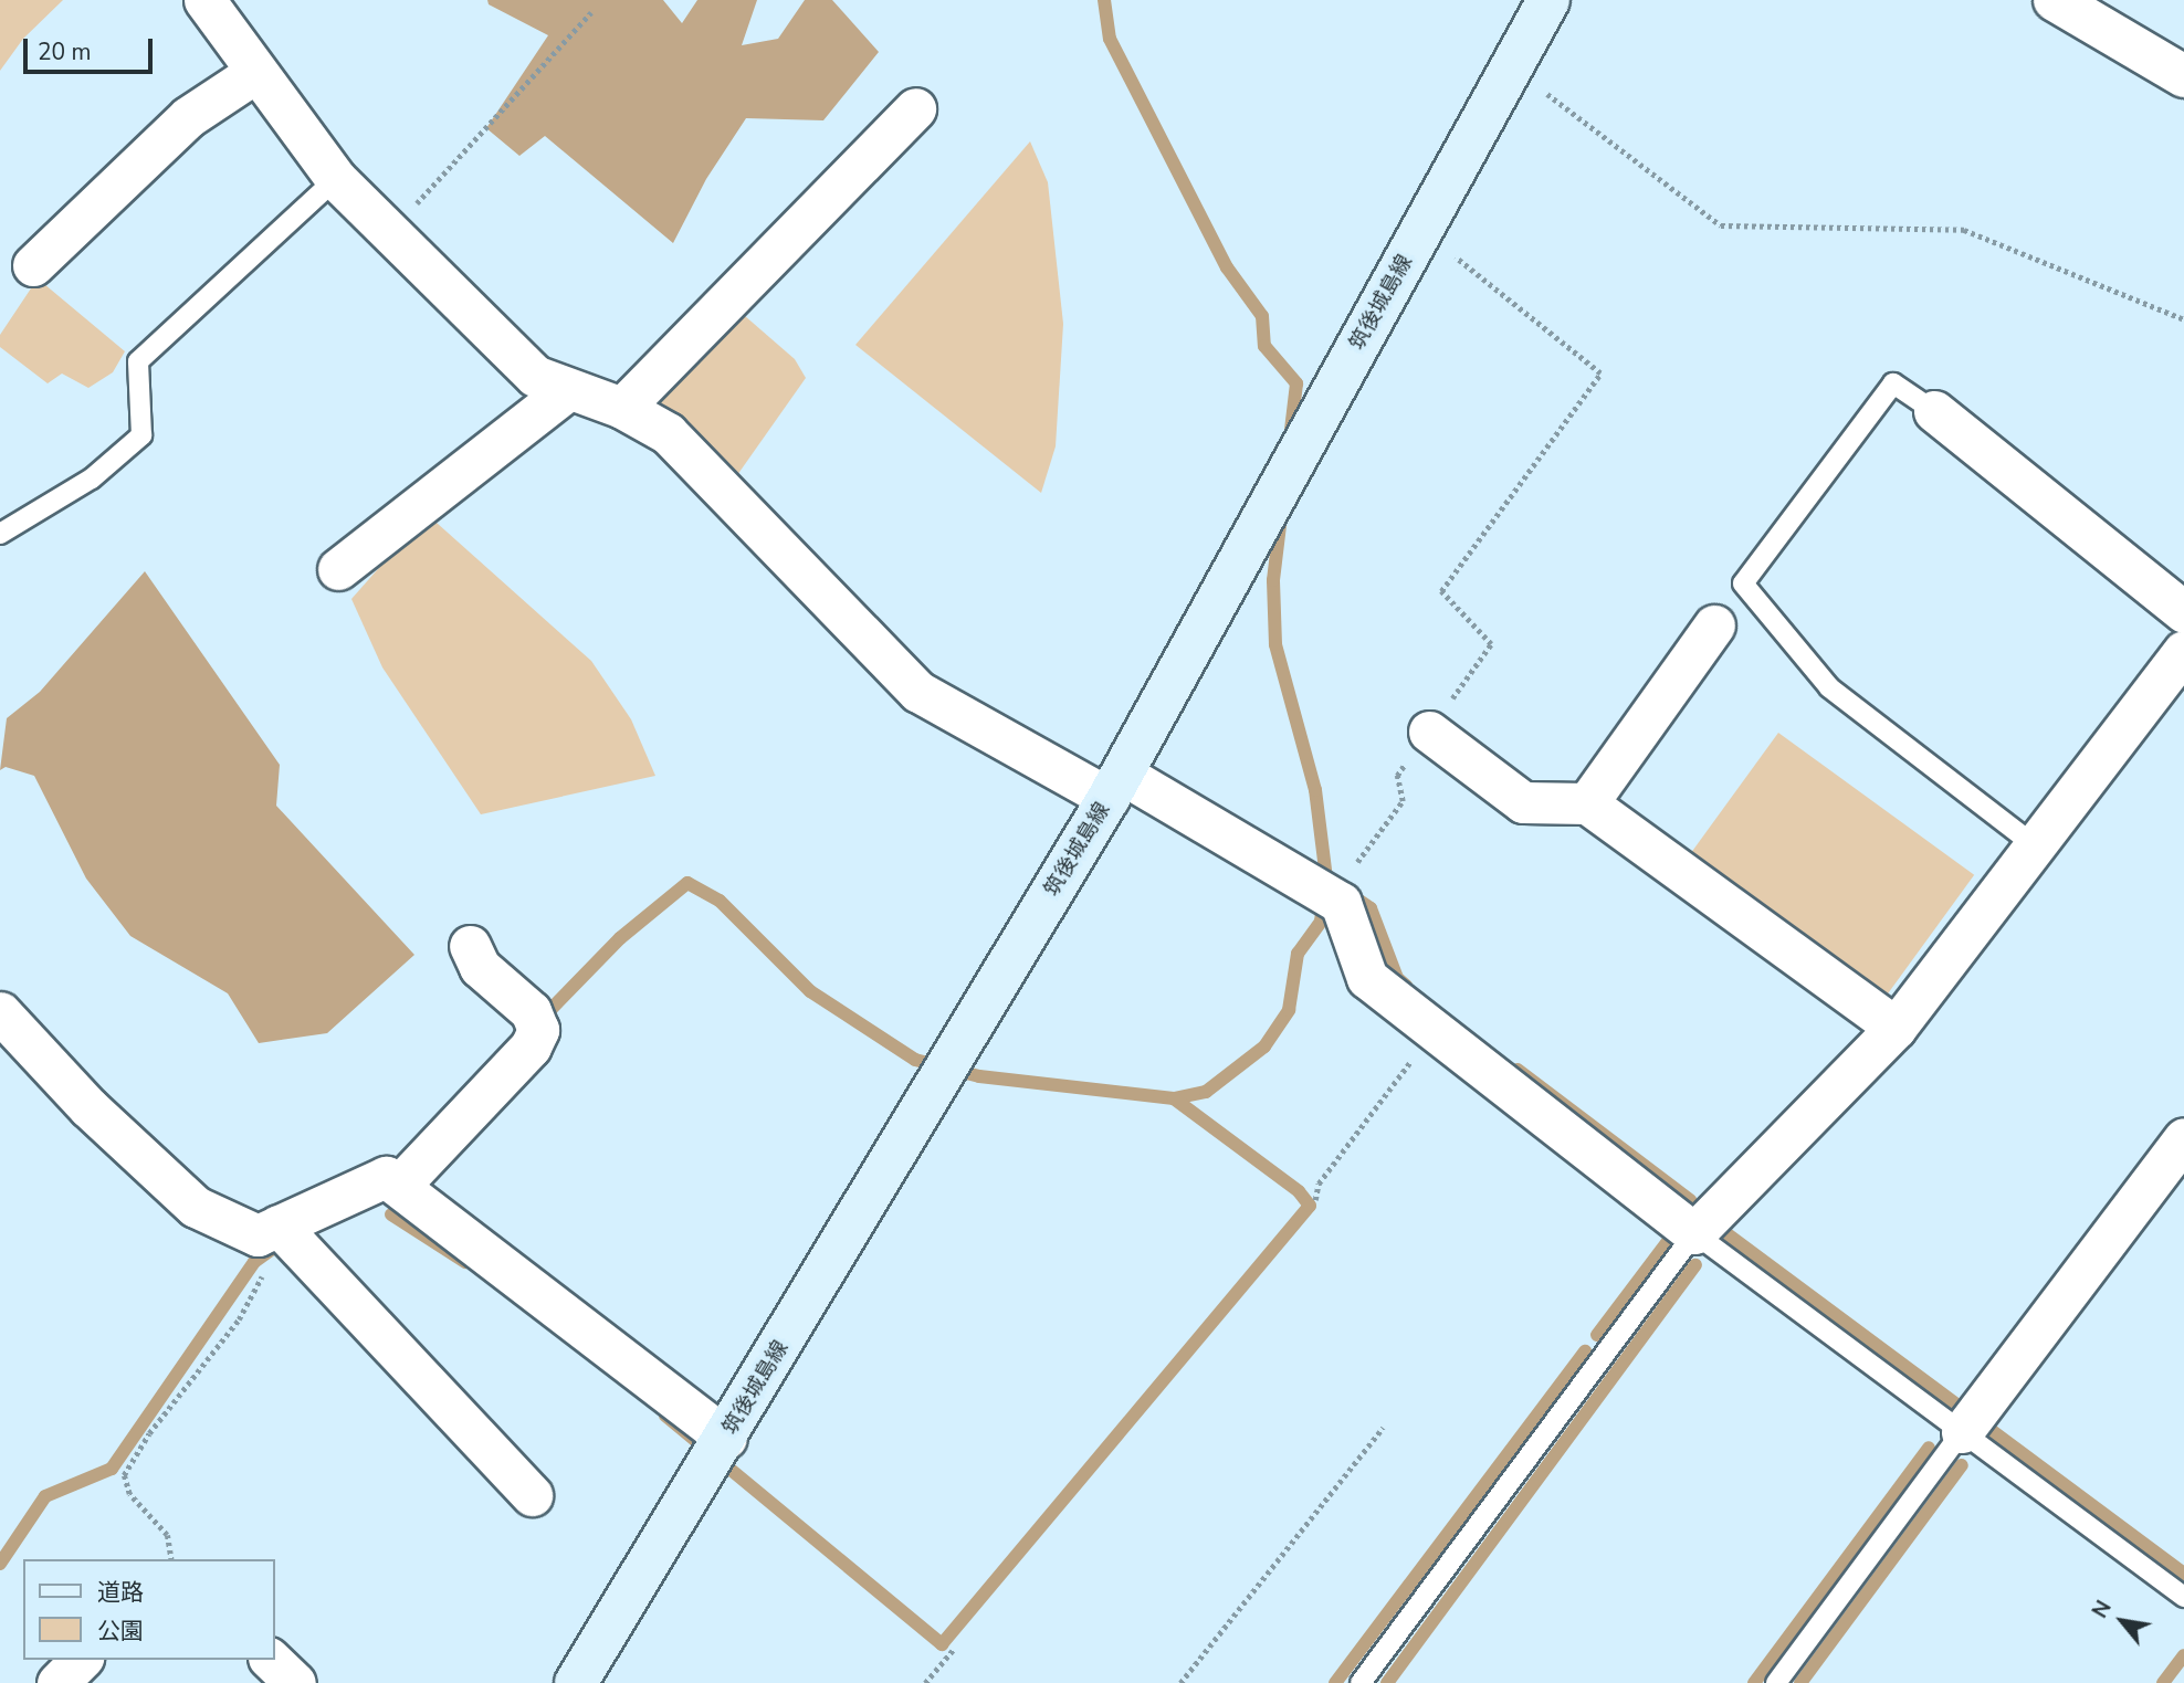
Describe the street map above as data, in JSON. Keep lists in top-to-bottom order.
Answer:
{
  "streets": {
    "main road": ["筑後城島線"]
  },
  "legend": ["道路", "公園"],
  "scale_bar": "20 m",
  "north": "top left"
}
